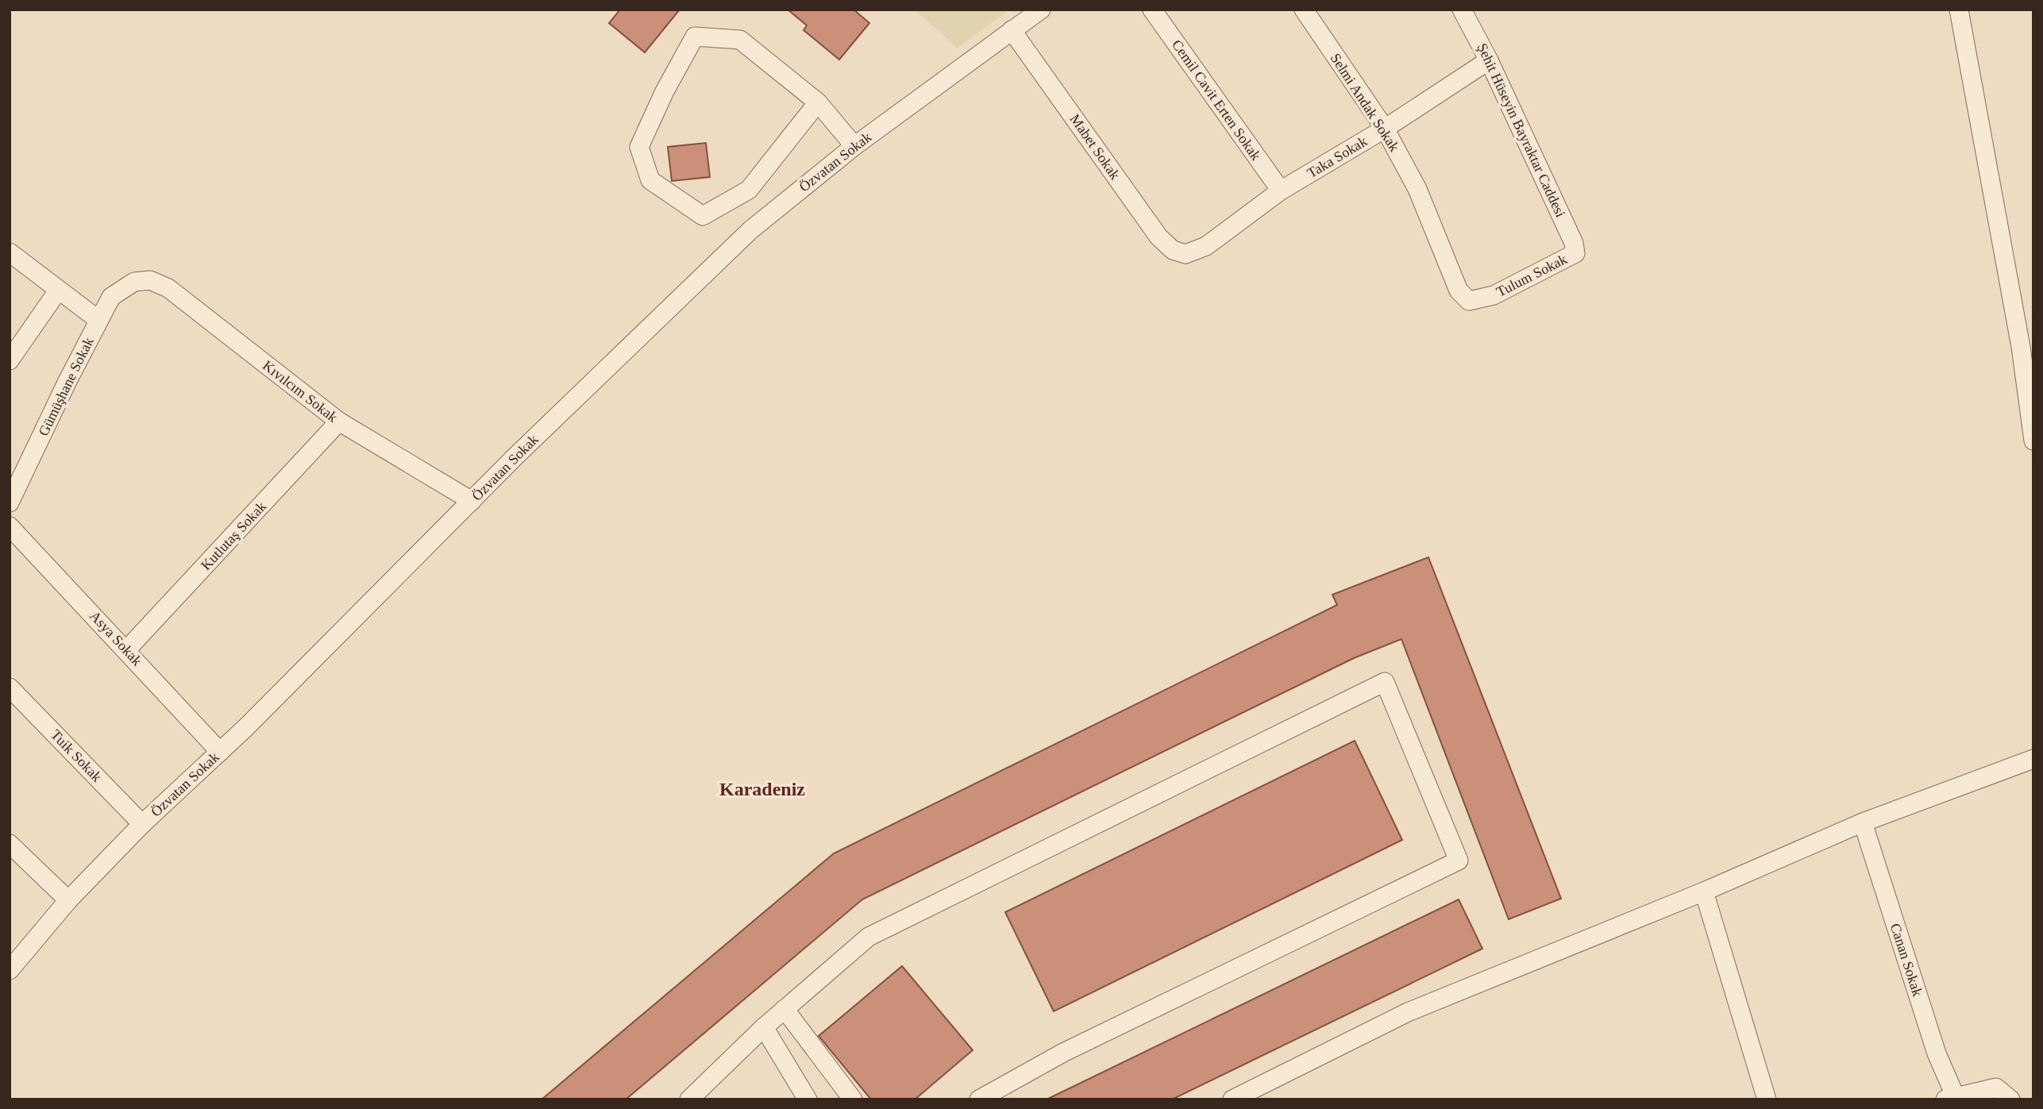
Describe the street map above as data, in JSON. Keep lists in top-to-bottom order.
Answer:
{
  "streets": {
    "street": [
      "Cemil Cavit Erten Sokak",
      "Selmi Andak Sokak",
      "Şehit Hüseyin Bayraktar Caddesi",
      "Mabet Sokak",
      "Taka Sokak",
      "Özvatan Sokak",
      "Tulum Sokak",
      "Gümüşhane Sokak",
      "Kıvılcım Sokak",
      "Kutlutaş Sokak",
      "Asya Sokak",
      "Tuik Sokak",
      "Canan Sokak"
    ]
  },
  "crossings": [
    ["Cemil Cavit Erten Sokak", "Taka Sokak"],
    ["Selmi Andak Sokak", "Taka Sokak"],
    ["Selmi Andak Sokak", "Tulum Sokak"],
    ["Şehit Hüseyin Bayraktar Caddesi", "Taka Sokak"],
    ["Şehit Hüseyin Bayraktar Caddesi", "Tulum Sokak"],
    ["Mabet Sokak", "Taka Sokak"],
    ["Mabet Sokak", "Özvatan Sokak"],
    ["Özvatan Sokak", "Kıvılcım Sokak"],
    ["Özvatan Sokak", "Asya Sokak"],
    ["Özvatan Sokak", "Tuik Sokak"],
    ["Gümüşhane Sokak", "Kıvılcım Sokak"],
    ["Kıvılcım Sokak", "Kutlutaş Sokak"],
    ["Kutlutaş Sokak", "Asya Sokak"]
  ],
  "districts": ["Karadeniz"]
}
